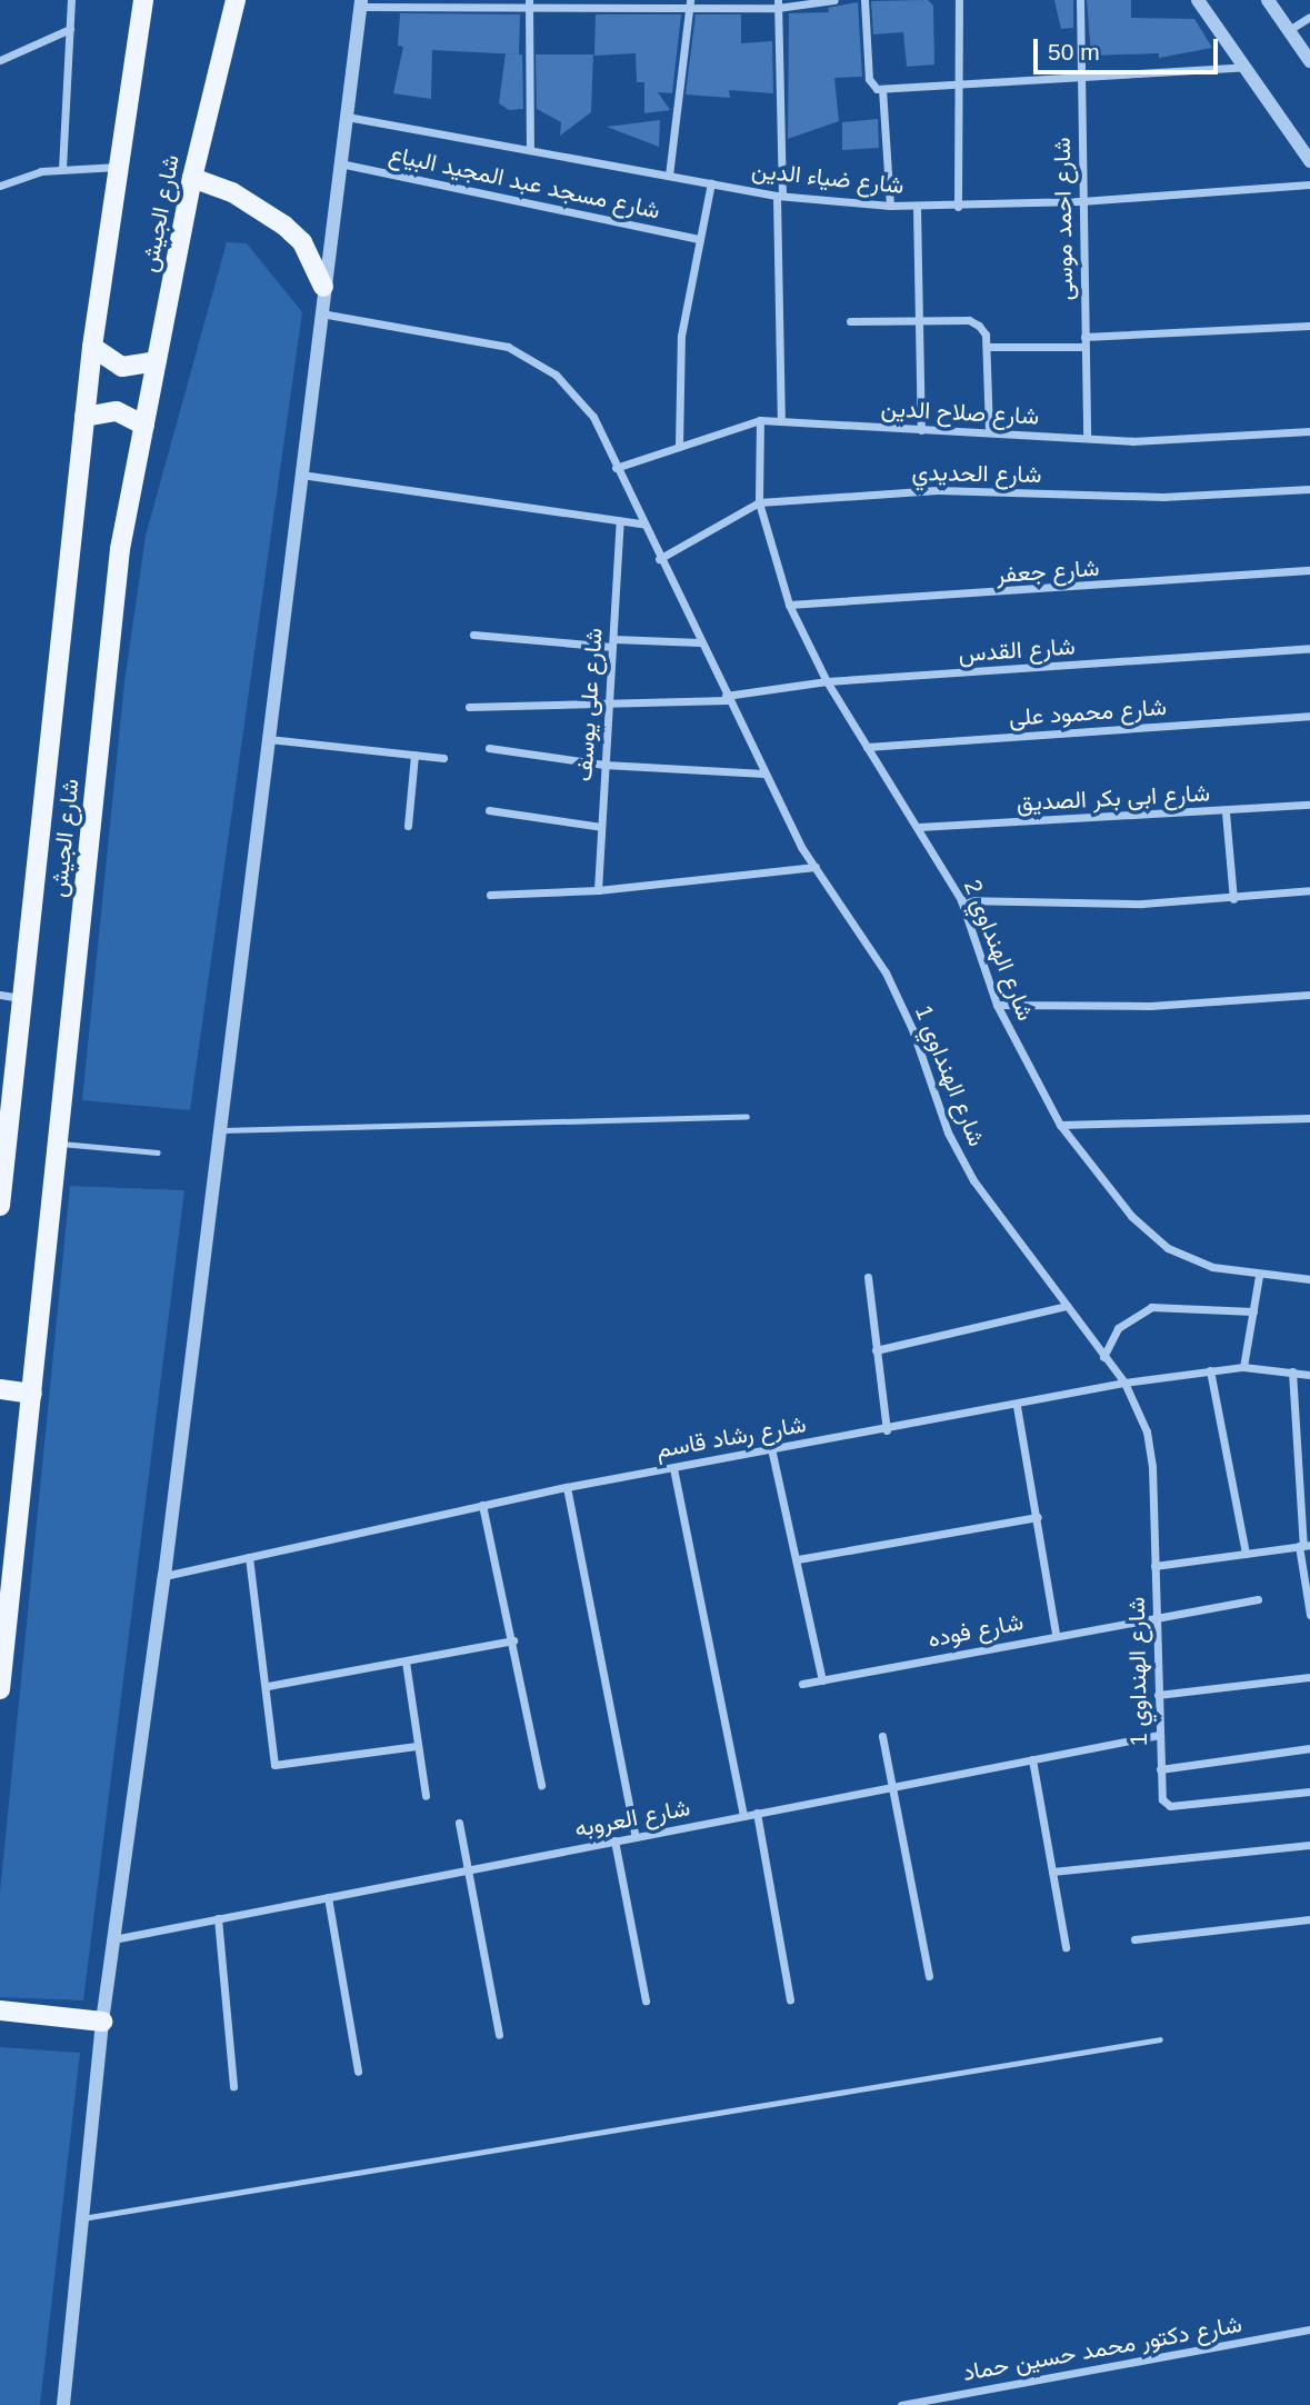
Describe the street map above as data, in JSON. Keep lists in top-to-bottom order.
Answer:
{
  "streets": {
    "main road": ["شارع الجيش"],
    "street": [
      "شارع ضياء الدين",
      "شارع مسجد عبد المجيد البياع",
      "شارع احمد موسى",
      "شارع صلاح الدين",
      "شارع الحديدي",
      "شارع جعفر",
      "شارع القدس",
      "شارع على يوسف",
      "شارع محمود على",
      "شارع ابى بكر الصديق",
      "شارع الهنداوي 2",
      "شارع الهنداوي 1",
      "شارع رشاد قاسم",
      "شارع فوده",
      "شارع العروبه",
      "شارع دكتور محمد حسين حماد"
    ]
  },
  "crossings": [
    ["شارع ضياء الدين", "شارع احمد موسى"],
    ["شارع احمد موسى", "شارع صلاح الدين"],
    ["شارع صلاح الدين", "شارع الهنداوي 2"],
    ["شارع صلاح الدين", "شارع الهنداوي 1"],
    ["شارع الحديدي", "شارع الهنداوي 2"],
    ["شارع الحديدي", "شارع الهنداوي 1"],
    ["شارع جعفر", "شارع الهنداوي 2"],
    ["شارع القدس", "شارع على يوسف"],
    ["شارع القدس", "شارع الهنداوي 2"],
    ["شارع القدس", "شارع الهنداوي 1"],
    ["شارع محمود على", "شارع الهنداوي 2"],
    ["شارع ابى بكر الصديق", "شارع الهنداوي 2"],
    ["شارع الهنداوي 1", "شارع رشاد قاسم"],
    ["شارع الهنداوي 1", "شارع فوده"],
    ["شارع الهنداوي 1", "شارع العروبه"]
  ],
  "scale_bar": "50 m"
}
